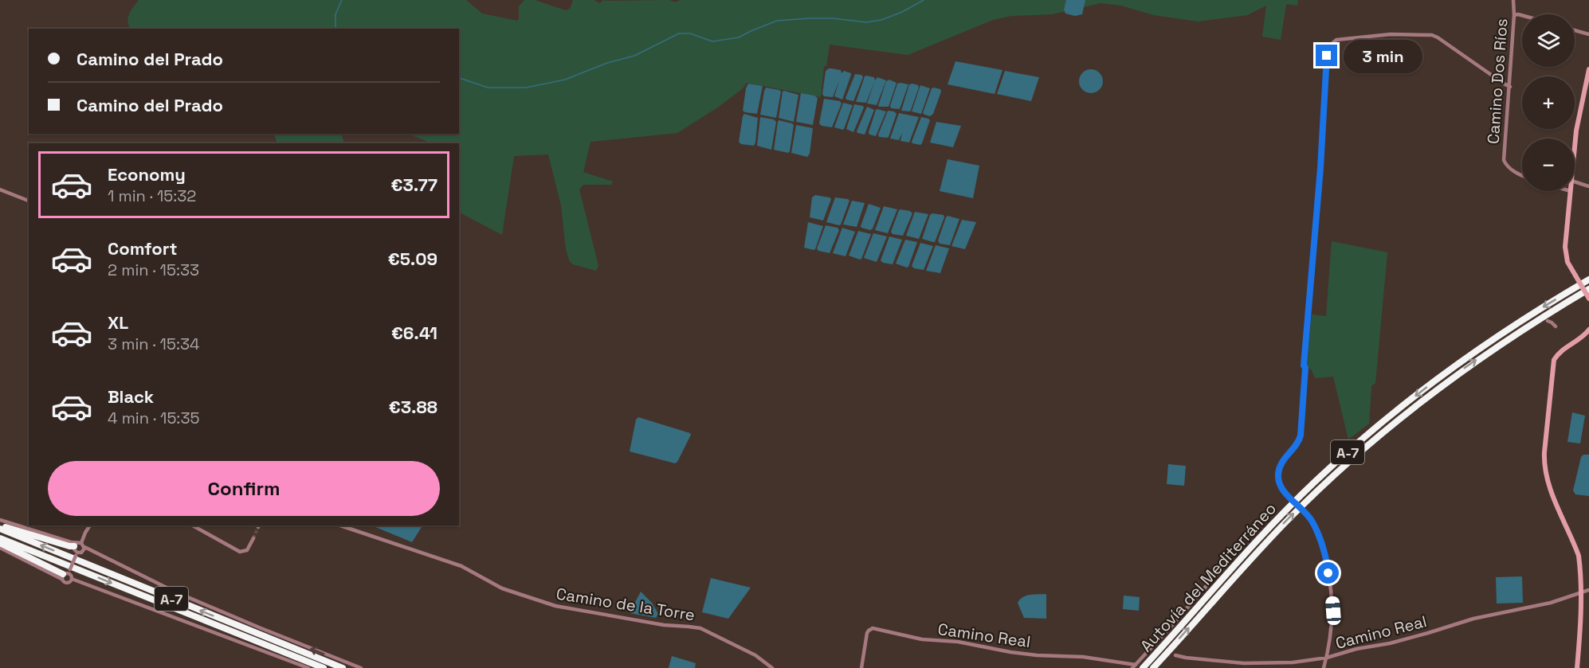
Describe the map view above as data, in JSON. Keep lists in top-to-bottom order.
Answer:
{
  "streets": {
    "highway": ["A-7", "Autovía del Mediterráneo"],
    "street": ["Camino Dos Ríos", "Camino de la Torre", "Camino Real"]
  },
  "page": {
    "map_buttons": ["+", "−"],
    "banner": ["Camino del Prado", "Camino del Prado"],
    "bubble": "3 min",
    "list": [
      {
        "name": "Economy",
        "note": "1 min · 15:32",
        "value": "€3.77"
      },
      {
        "name": "Comfort",
        "note": "2 min · 15:33",
        "value": "€5.09"
      },
      {
        "name": "XL",
        "note": "3 min · 15:34",
        "value": "€6.41"
      },
      {
        "name": "Black",
        "note": "4 min · 15:35",
        "value": "€3.88"
      }
    ],
    "buttons": "Confirm"
  }
}
